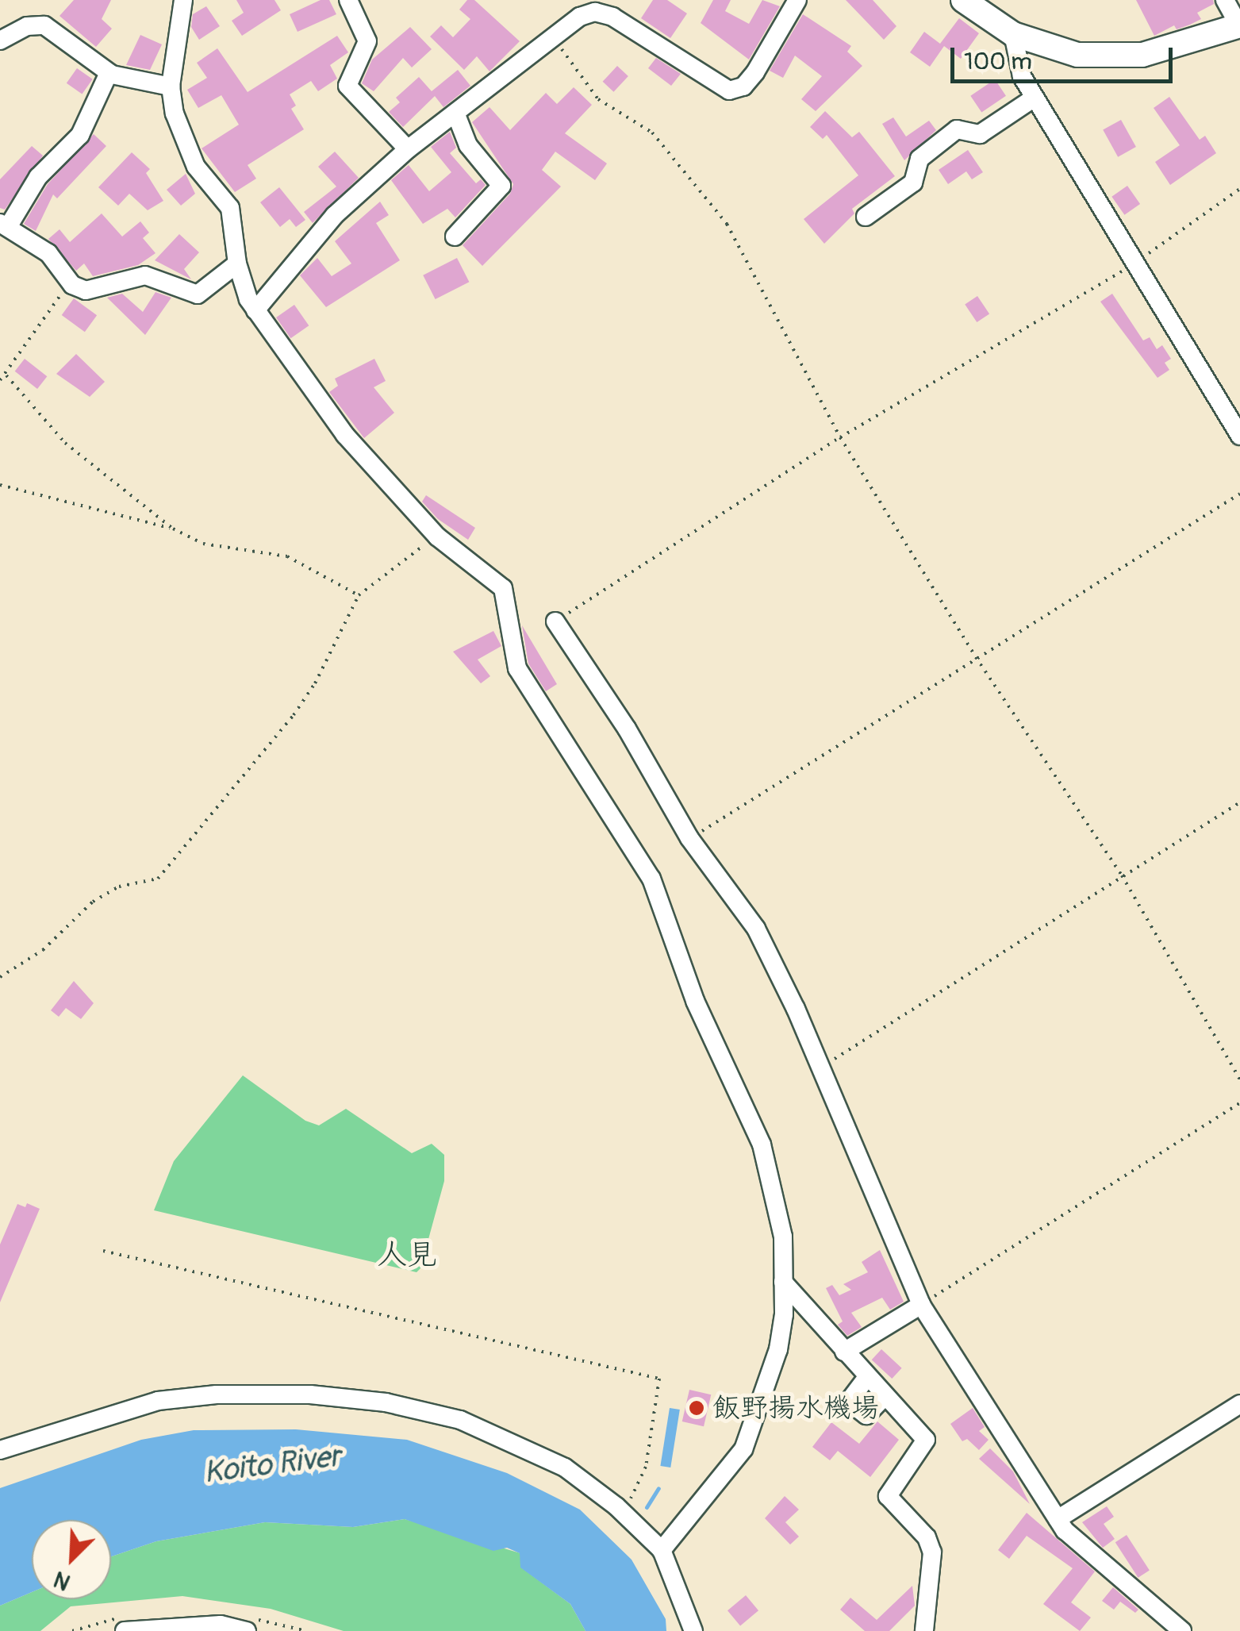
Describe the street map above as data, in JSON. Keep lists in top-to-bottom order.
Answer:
{
  "districts": ["人見"],
  "water": ["Koito River"],
  "places": ["飯野揚水機場"],
  "scale_bar": "100 m",
  "north": "bottom left"
}
